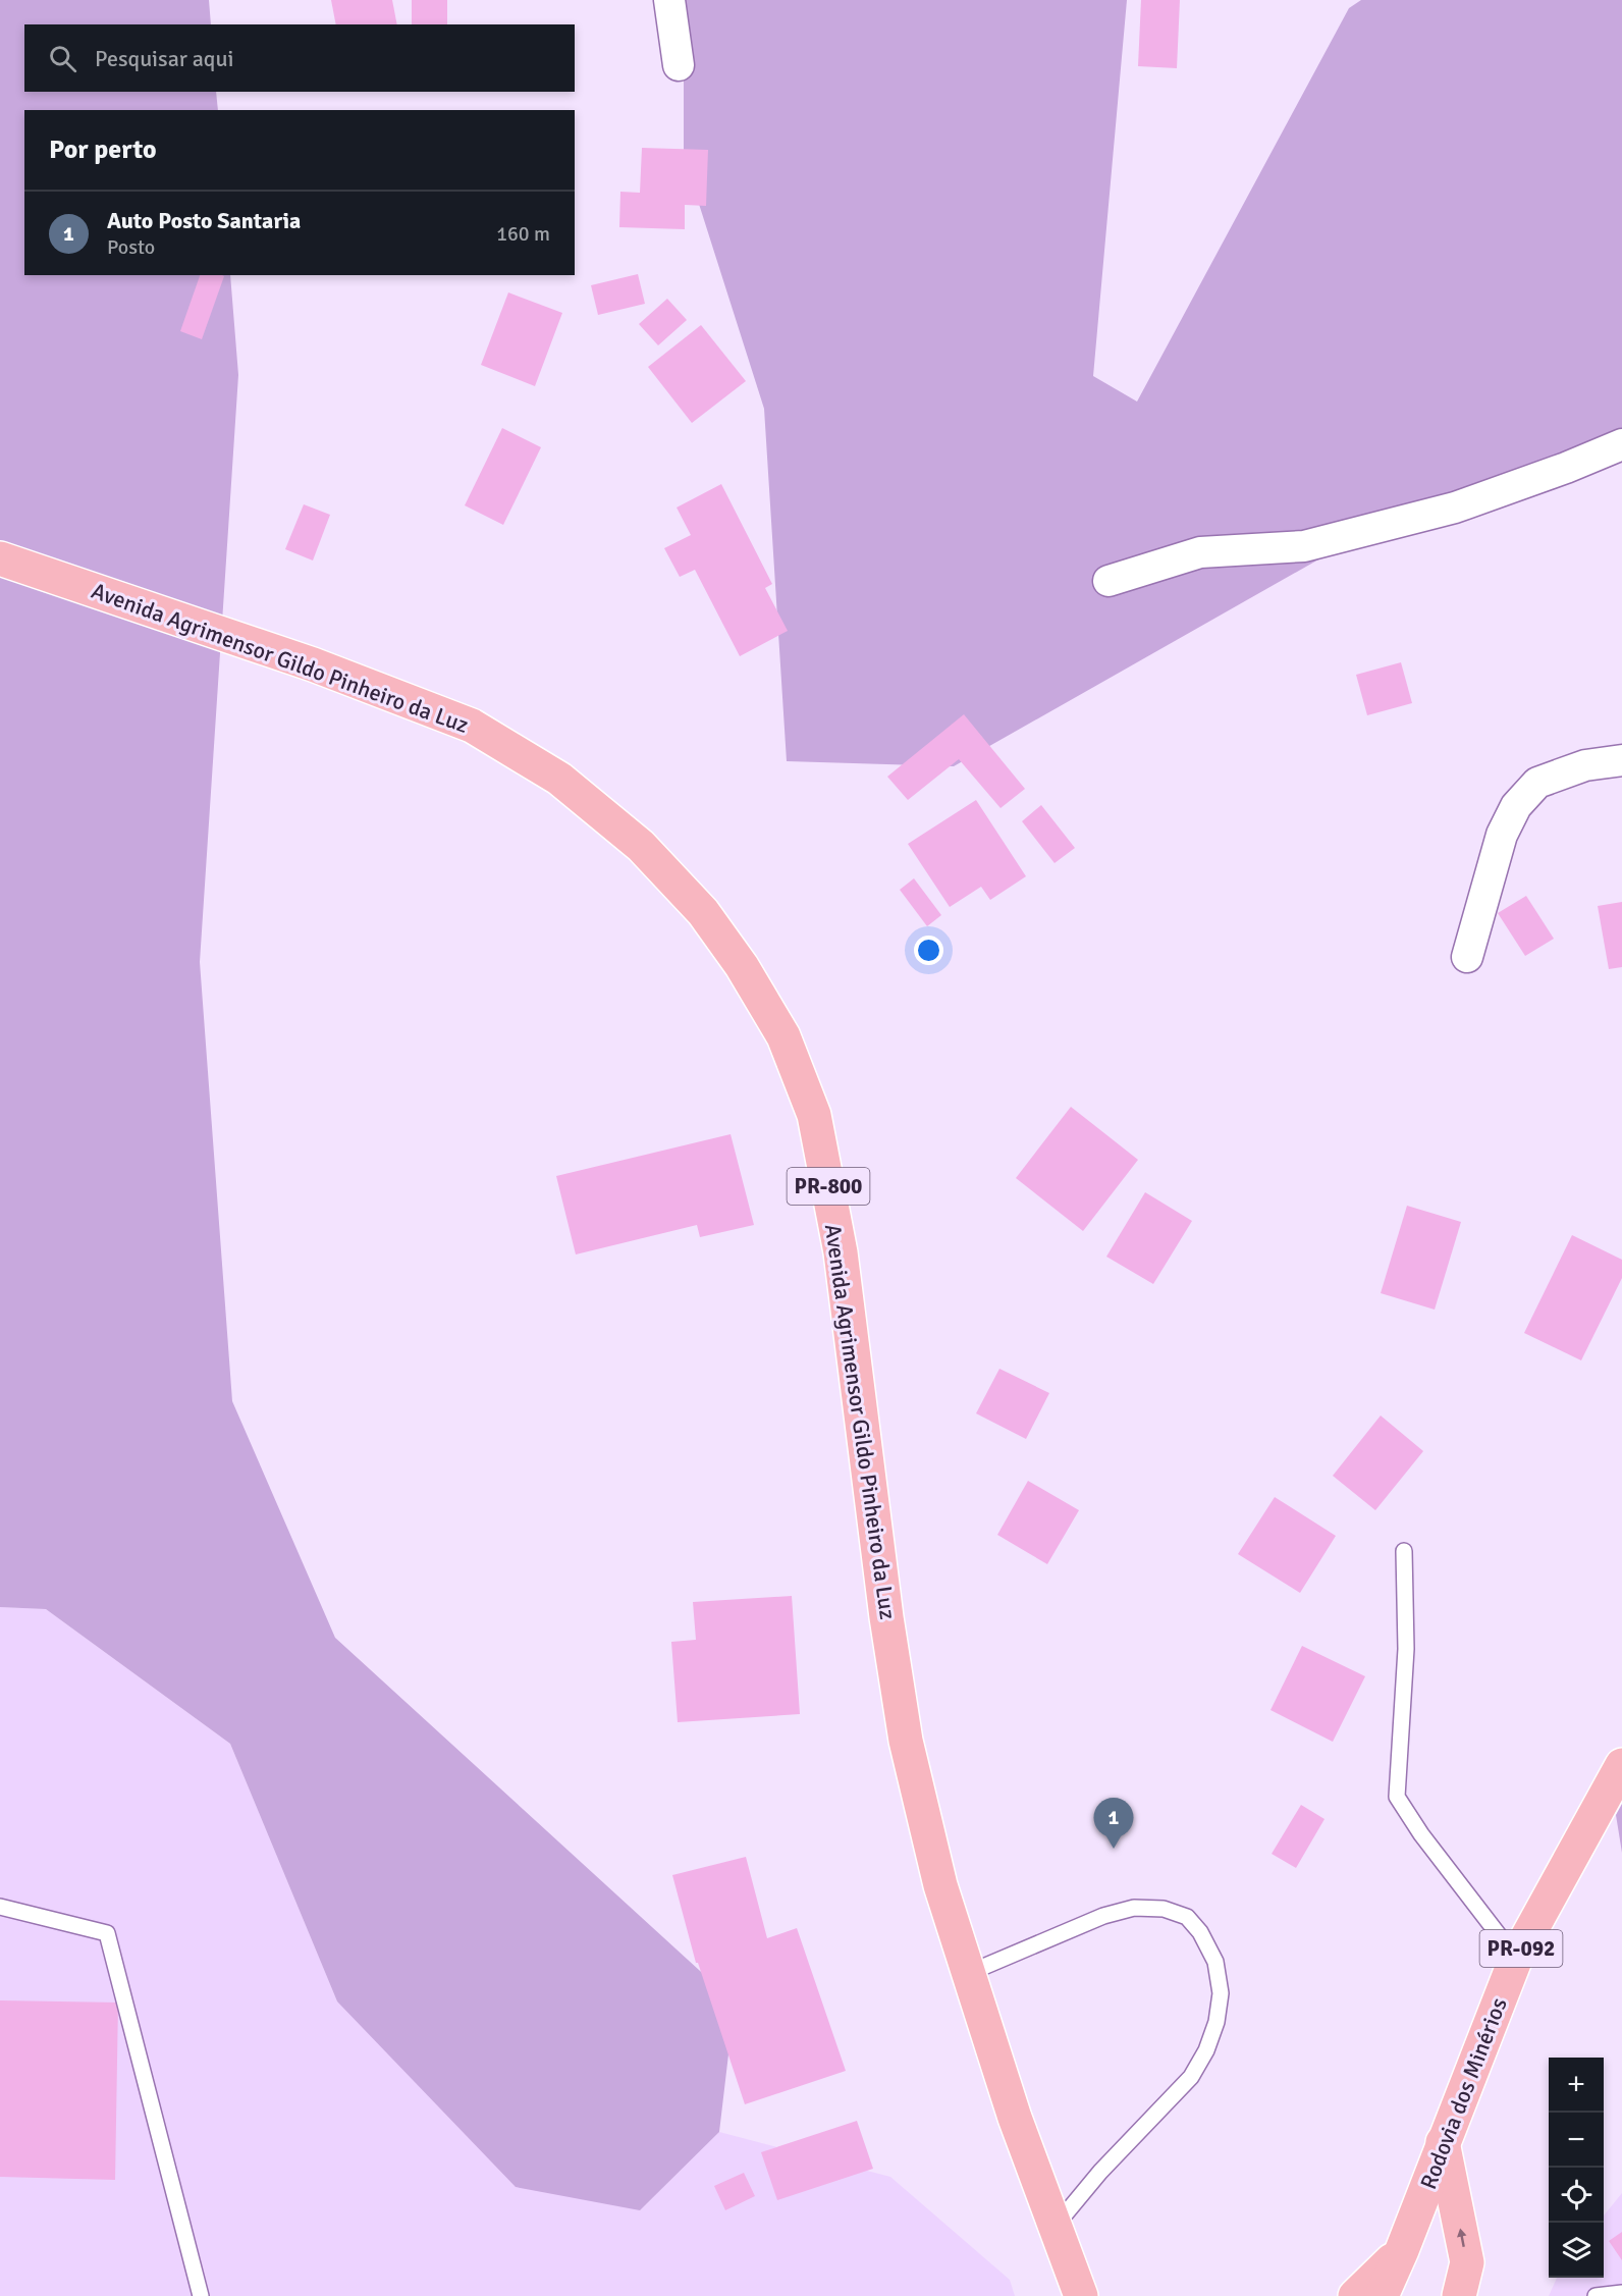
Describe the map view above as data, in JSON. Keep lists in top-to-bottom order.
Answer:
{
  "streets": {
    "main road": [
      "Avenida Agrimensor Gildo Pinheiro da Luz",
      "PR-800",
      "PR-092",
      "Rodovia dos Minérios"
    ]
  },
  "page": {
    "search": "Pesquisar aqui",
    "heading": "Por perto",
    "list": [
      {
        "mark": "1",
        "name": "Auto Posto Santaria",
        "note": "Posto",
        "value": "160 m"
      }
    ],
    "pins": "1",
    "map_buttons": ["+", "−"]
  }
}
